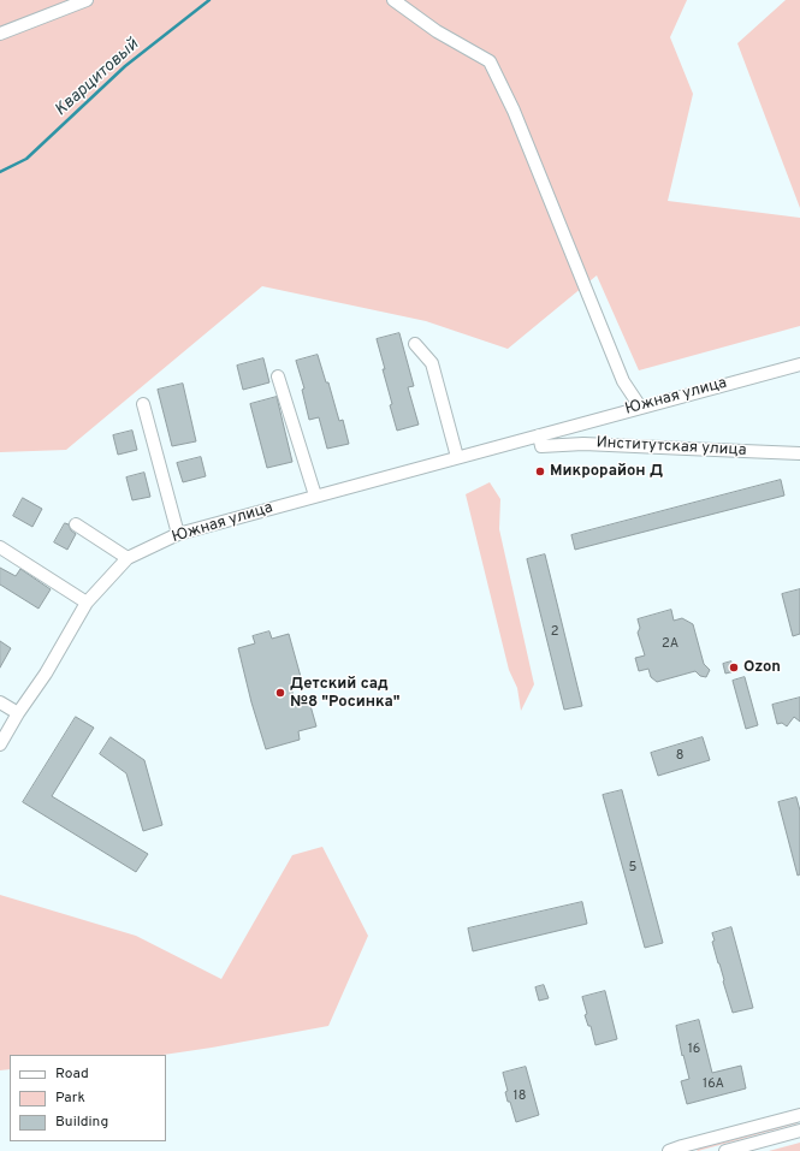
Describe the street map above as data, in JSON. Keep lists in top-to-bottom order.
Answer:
{
  "streets": {
    "street": ["Южная улица", "Институтская улица"]
  },
  "crossings": [
    ["Южная улица", "Институтская улица"]
  ],
  "water": ["Кварцитовый"],
  "places": ["Микрорайон Д", "Ozon", "Детский сад №8 \"Росинка\""],
  "house_numbers": [
    "2",
    "2А",
    "8",
    "5",
    "16",
    "16А",
    "18"
  ],
  "legend": ["Road", "Park", "Building"]
}
